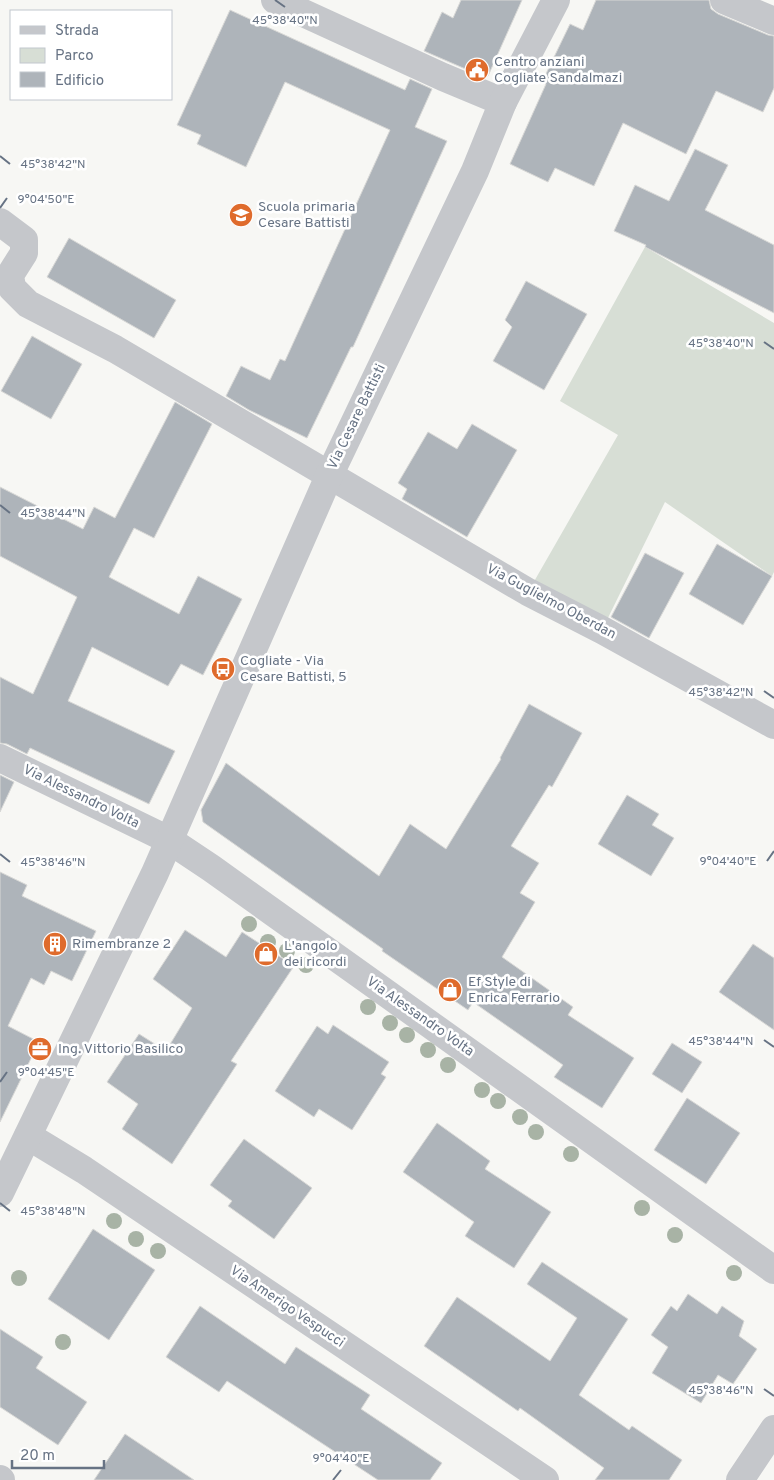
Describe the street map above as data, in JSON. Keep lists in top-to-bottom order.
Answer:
{
  "streets": {
    "street": [
      "Via Cesare Battisti",
      "Via Guglielmo Oberdan",
      "Via Alessandro Volta",
      "Via Amerigo Vespucci"
    ]
  },
  "crossings": [
    ["Via Cesare Battisti", "Via Guglielmo Oberdan"],
    ["Via Cesare Battisti", "Via Alessandro Volta"],
    ["Via Cesare Battisti", "Via Amerigo Vespucci"]
  ],
  "places": {
    "public building": ["Centro anziani Cogliate Sandalmazi"],
    "school or university": ["Scuola primaria Cesare Battisti"],
    "bus stop": ["Cogliate - Via Cesare Battisti, 5"],
    "building": ["Rimembranze 2"],
    "shop": ["L'angolo dei ricordi", "Ef Style di Enrica Ferrario"],
    "office": ["Ing. Vittorio Basilico"]
  },
  "legend": ["Strada", "Parco", "Edificio"],
  "scale_bar": "20 m",
  "coordinates": [
    "45°38'40\"N",
    "45°38'42\"N",
    "9°04'50\"E",
    "45°38'44\"N",
    "9°04'40\"E",
    "45°38'46\"N",
    "9°04'45\"E",
    "45°38'48\"N"
  ]
}
